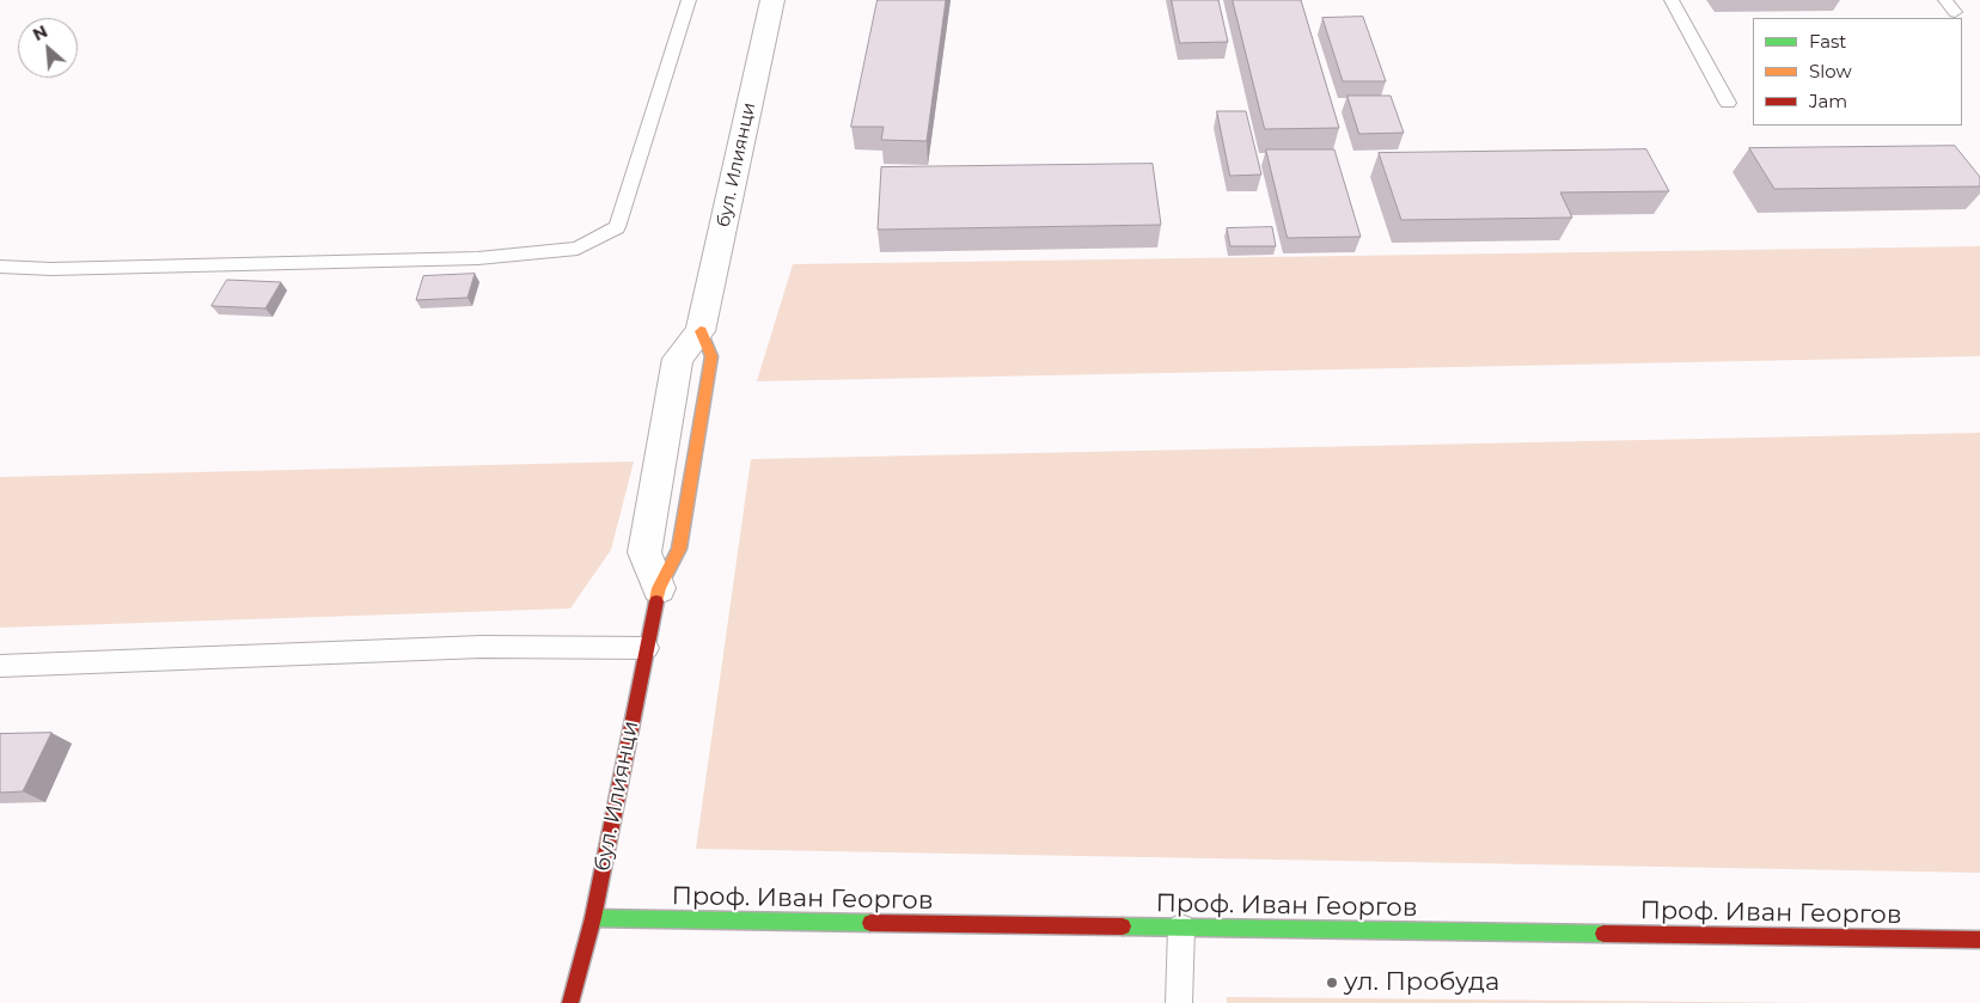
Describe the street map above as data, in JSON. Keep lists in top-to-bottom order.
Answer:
{
  "streets": {
    "street": ["бул. Илиянци", "Проф. Иван Георгов"]
  },
  "crossings": [
    ["бул. Илиянци", "Проф. Иван Георгов"]
  ],
  "places": ["ул. Пробуда"],
  "legend": ["Fast", "Slow", "Jam"],
  "north": "top left"
}
